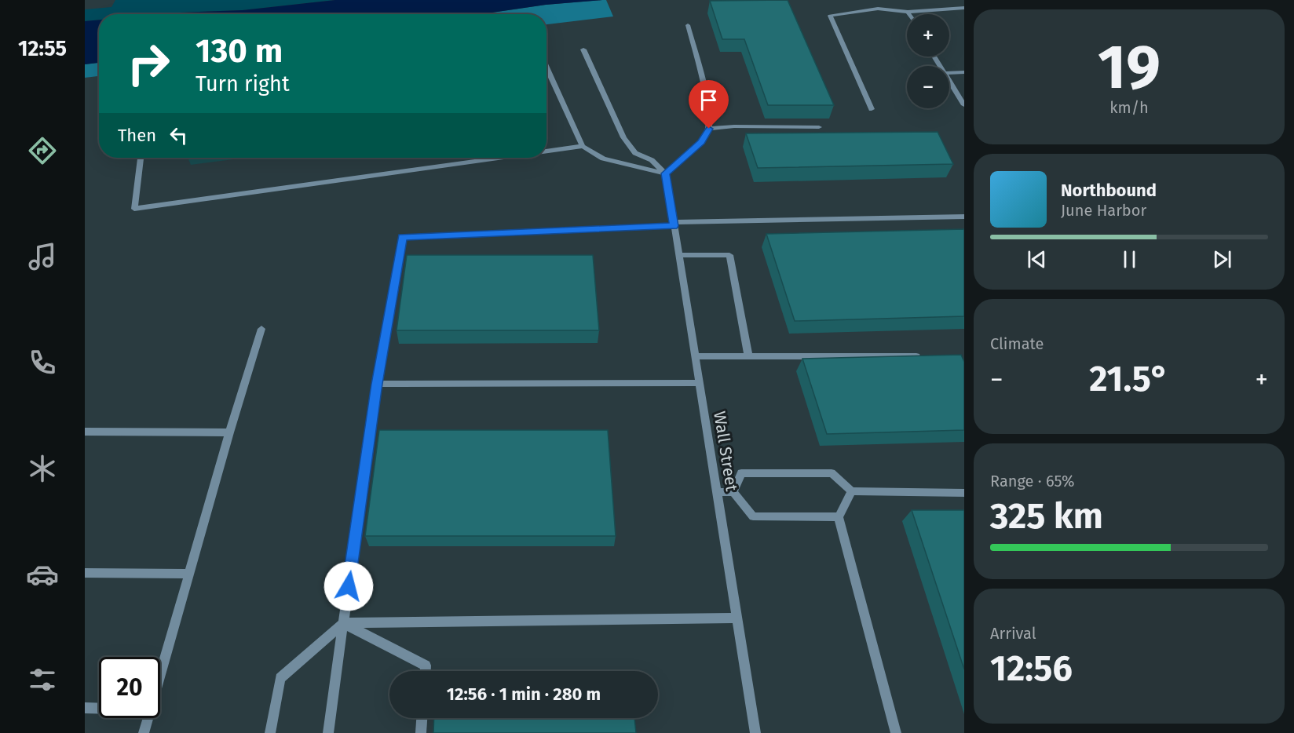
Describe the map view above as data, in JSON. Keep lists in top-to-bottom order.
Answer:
{
  "streets": {
    "street": ["Wall Street"]
  },
  "page": {
    "tabs": "12:55",
    "tile": [
      ["19", "km/h"],
      "Climate",
      ["Range · 65%", "325 km"],
      ["Arrival", "12:56"]
    ],
    "map_buttons": ["+", "−"],
    "turn": ["130 m", "Turn right"],
    "then": "Then",
    "song": ["Northbound", "June Harbor"],
    "heat": ["−", "21.5°", "+"],
    "limit": "20",
    "trip": "12:56 · 1 min · 280 m"
  }
}
